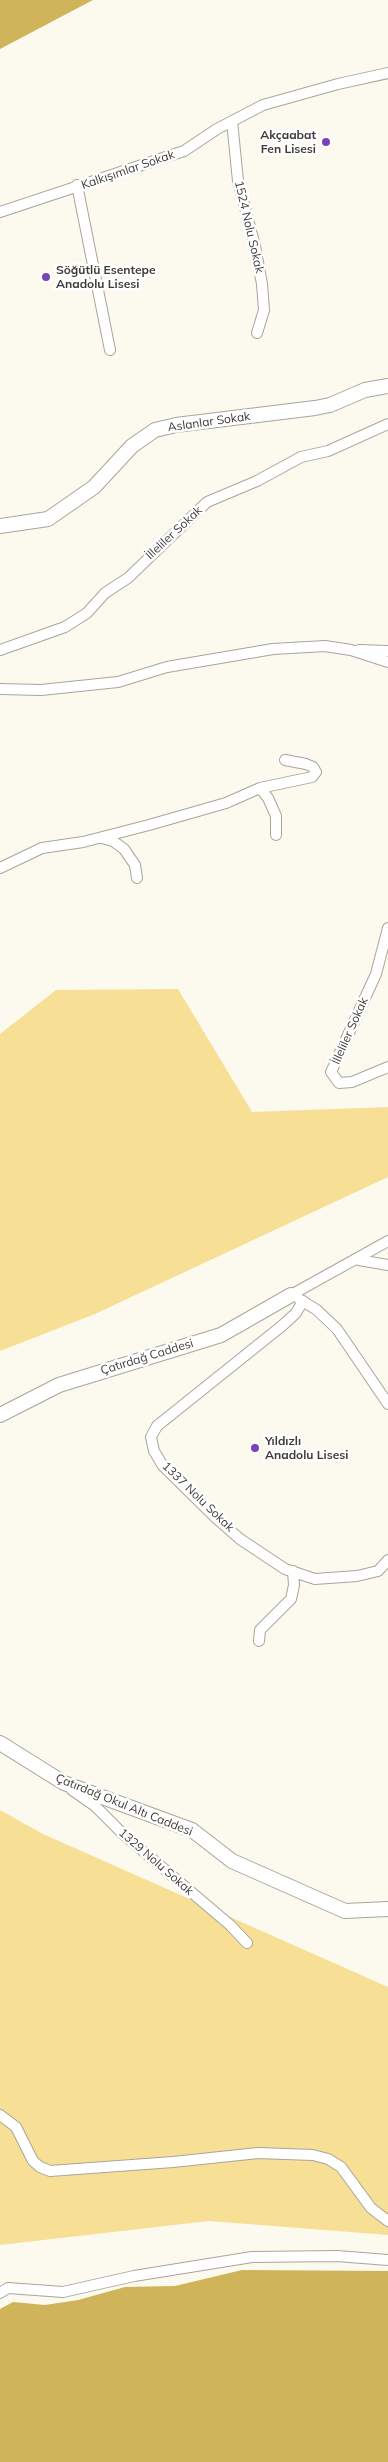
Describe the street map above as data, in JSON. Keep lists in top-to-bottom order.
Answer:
{
  "streets": {
    "street": [
      "Kalkışımlar Sokak",
      "1524 Nolu Sokak",
      "Aslanlar Sokak",
      "İlleliler Sokak",
      "Çatırdağ Caddesi",
      "1337 Nolu Sokak",
      "Çatırdağ Okul Altı Caddesi",
      "1329 Nolu Sokak"
    ]
  },
  "crossings": [
    ["Kalkışımlar Sokak", "1524 Nolu Sokak"],
    ["Çatırdağ Caddesi", "1337 Nolu Sokak"],
    ["Çatırdağ Okul Altı Caddesi", "1329 Nolu Sokak"]
  ],
  "places": ["Akçaabat Fen Lisesi", "Söğütlü Esentepe Anadolu Lisesi", "Yıldızlı Anadolu Lisesi"]
}
